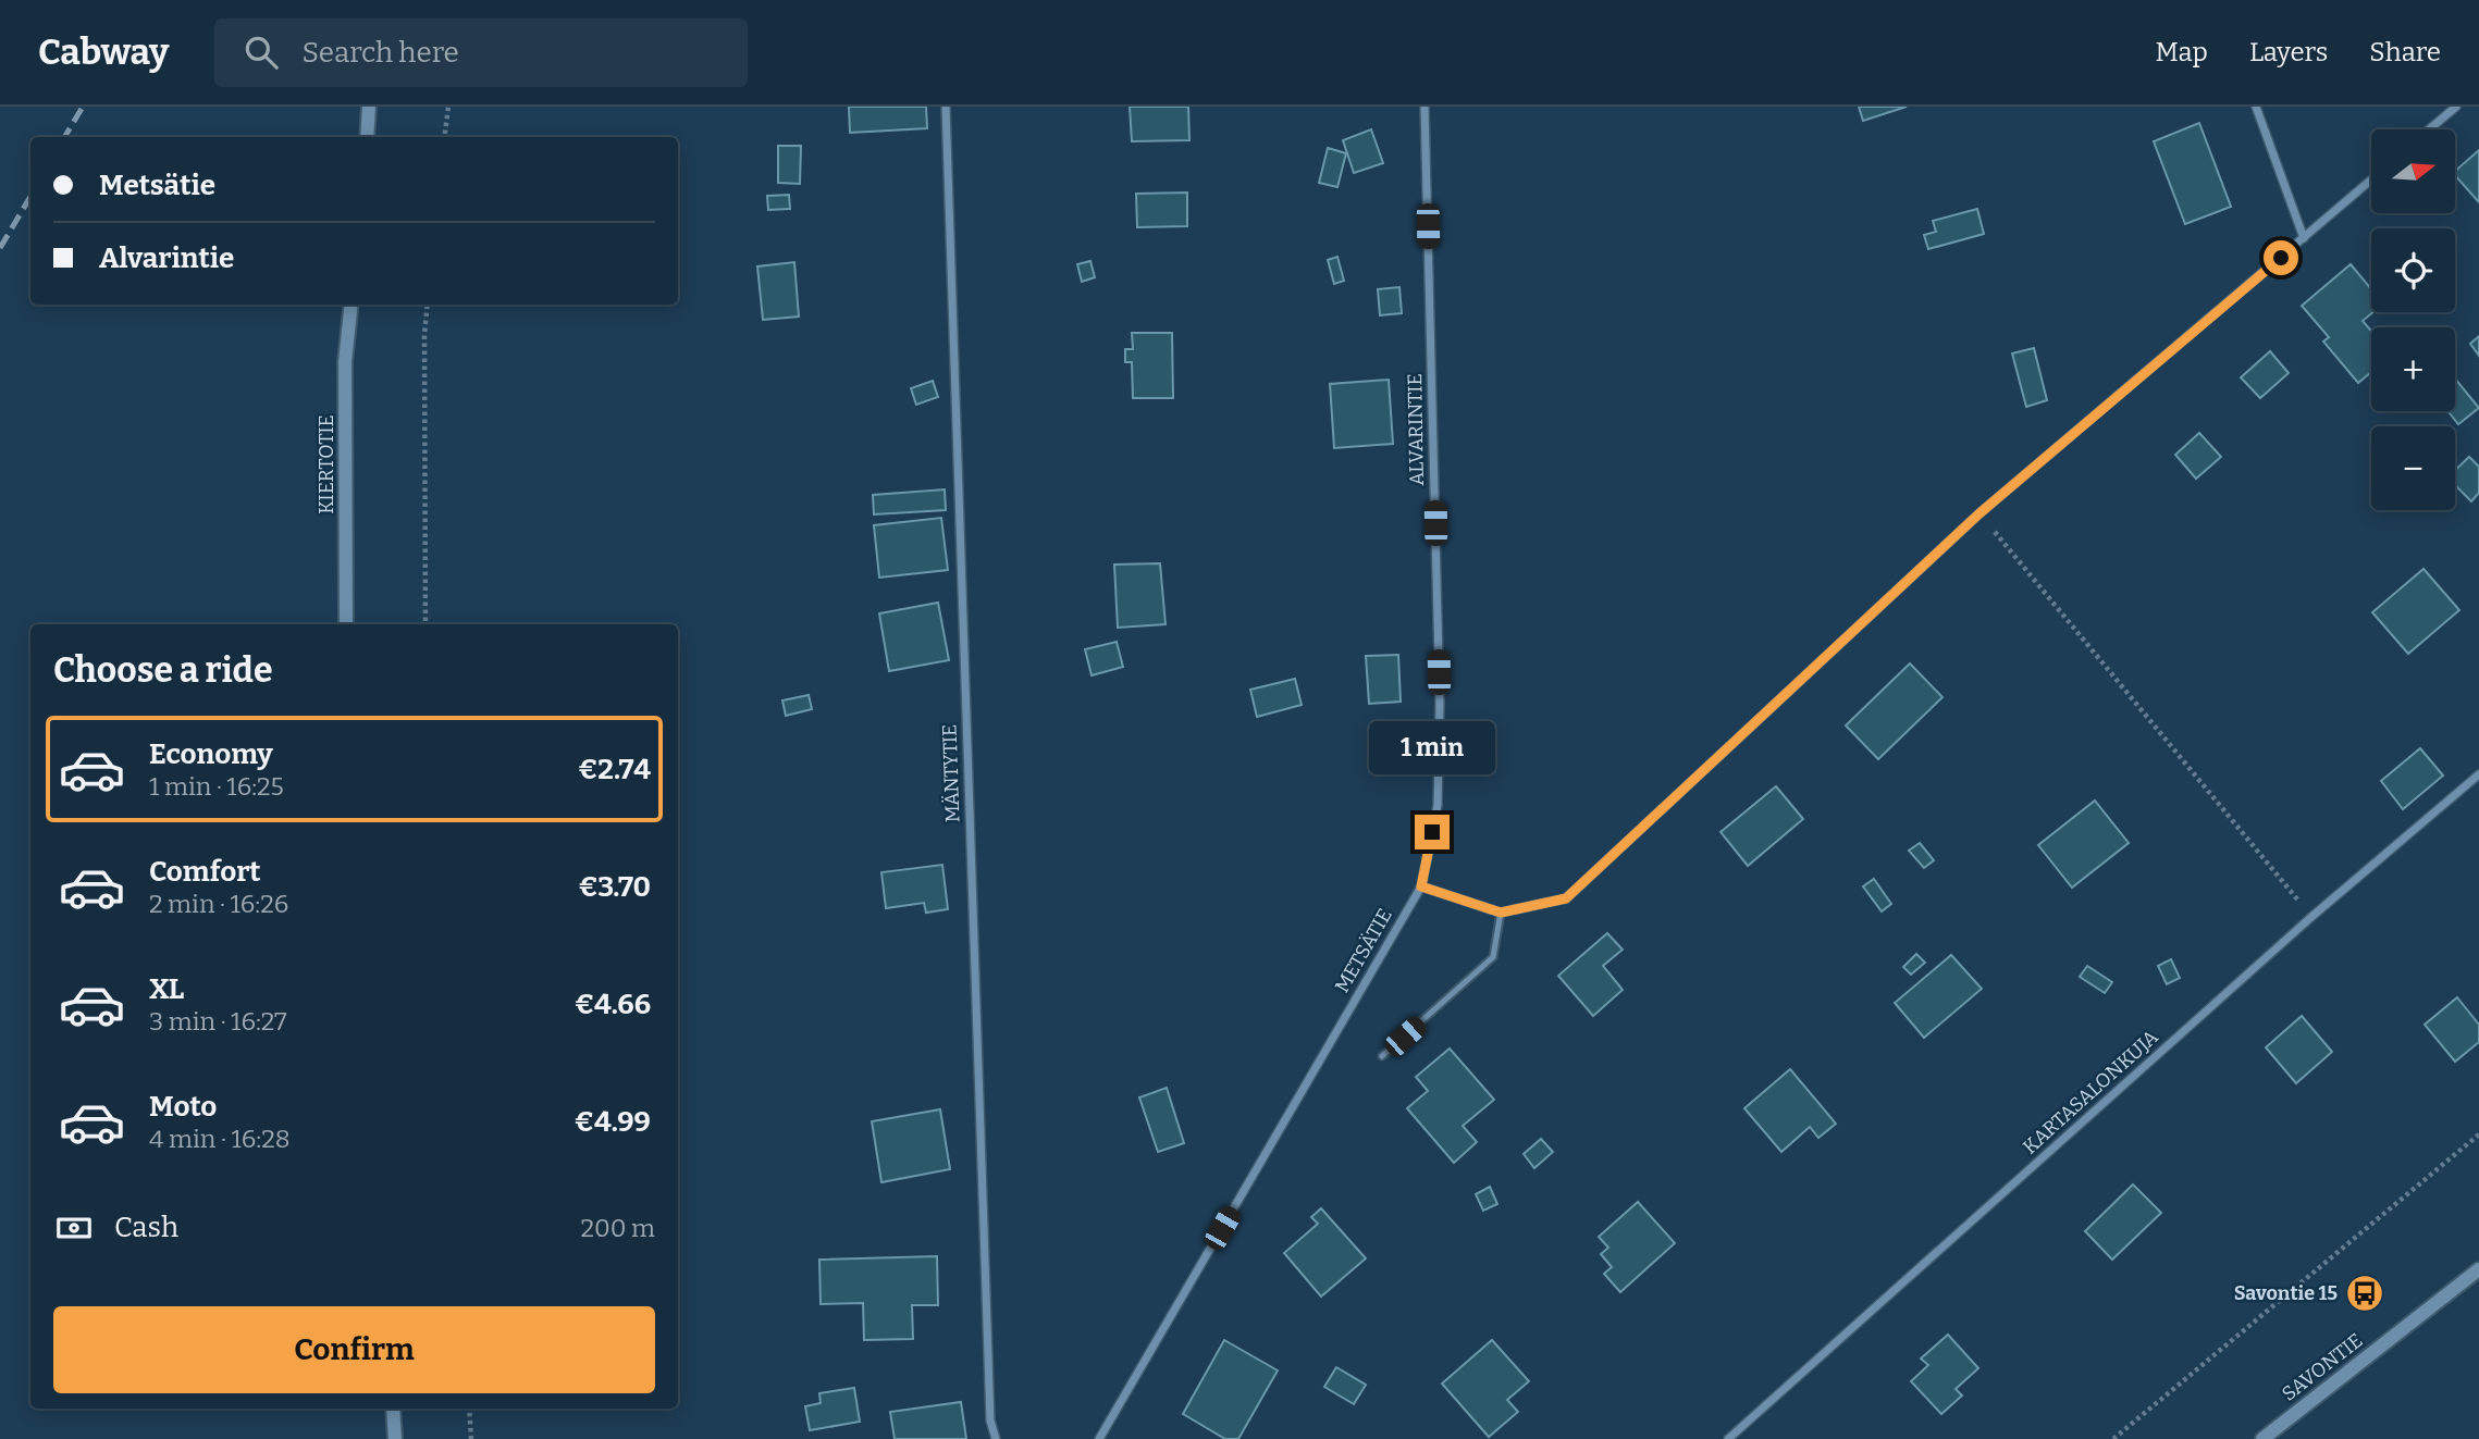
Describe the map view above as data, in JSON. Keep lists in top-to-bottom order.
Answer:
{
  "streets": {
    "street": [
      "ALVARINTIE",
      "KIERTOTIE",
      "MÄNTYTIE",
      "METSÄTIE",
      "KARTASALONKUJA",
      "SAVONTIE"
    ]
  },
  "crossings": [
    ["ALVARINTIE", "METSÄTIE"]
  ],
  "places": {
    "bus stop": ["Savontie 15"]
  },
  "north": "right",
  "page": {
    "header": "Cabway",
    "search": "Search here",
    "nav": ["Map", "Layers", "Share"],
    "map_buttons": ["+", "−"],
    "banner": ["Metsätie", "Alvarintie"],
    "heading": "Choose a ride",
    "list": [
      {
        "name": "Economy",
        "note": "1 min · 16:25",
        "value": "€2.74"
      },
      {
        "name": "Comfort",
        "note": "2 min · 16:26",
        "value": "€3.70"
      },
      {
        "name": "XL",
        "note": "3 min · 16:27",
        "value": "€4.66"
      },
      {
        "name": "Moto",
        "note": "4 min · 16:28",
        "value": "€4.99"
      }
    ],
    "bubble": "1 min",
    "pay": ["Cash", "200 m"],
    "buttons": "Confirm"
  }
}
